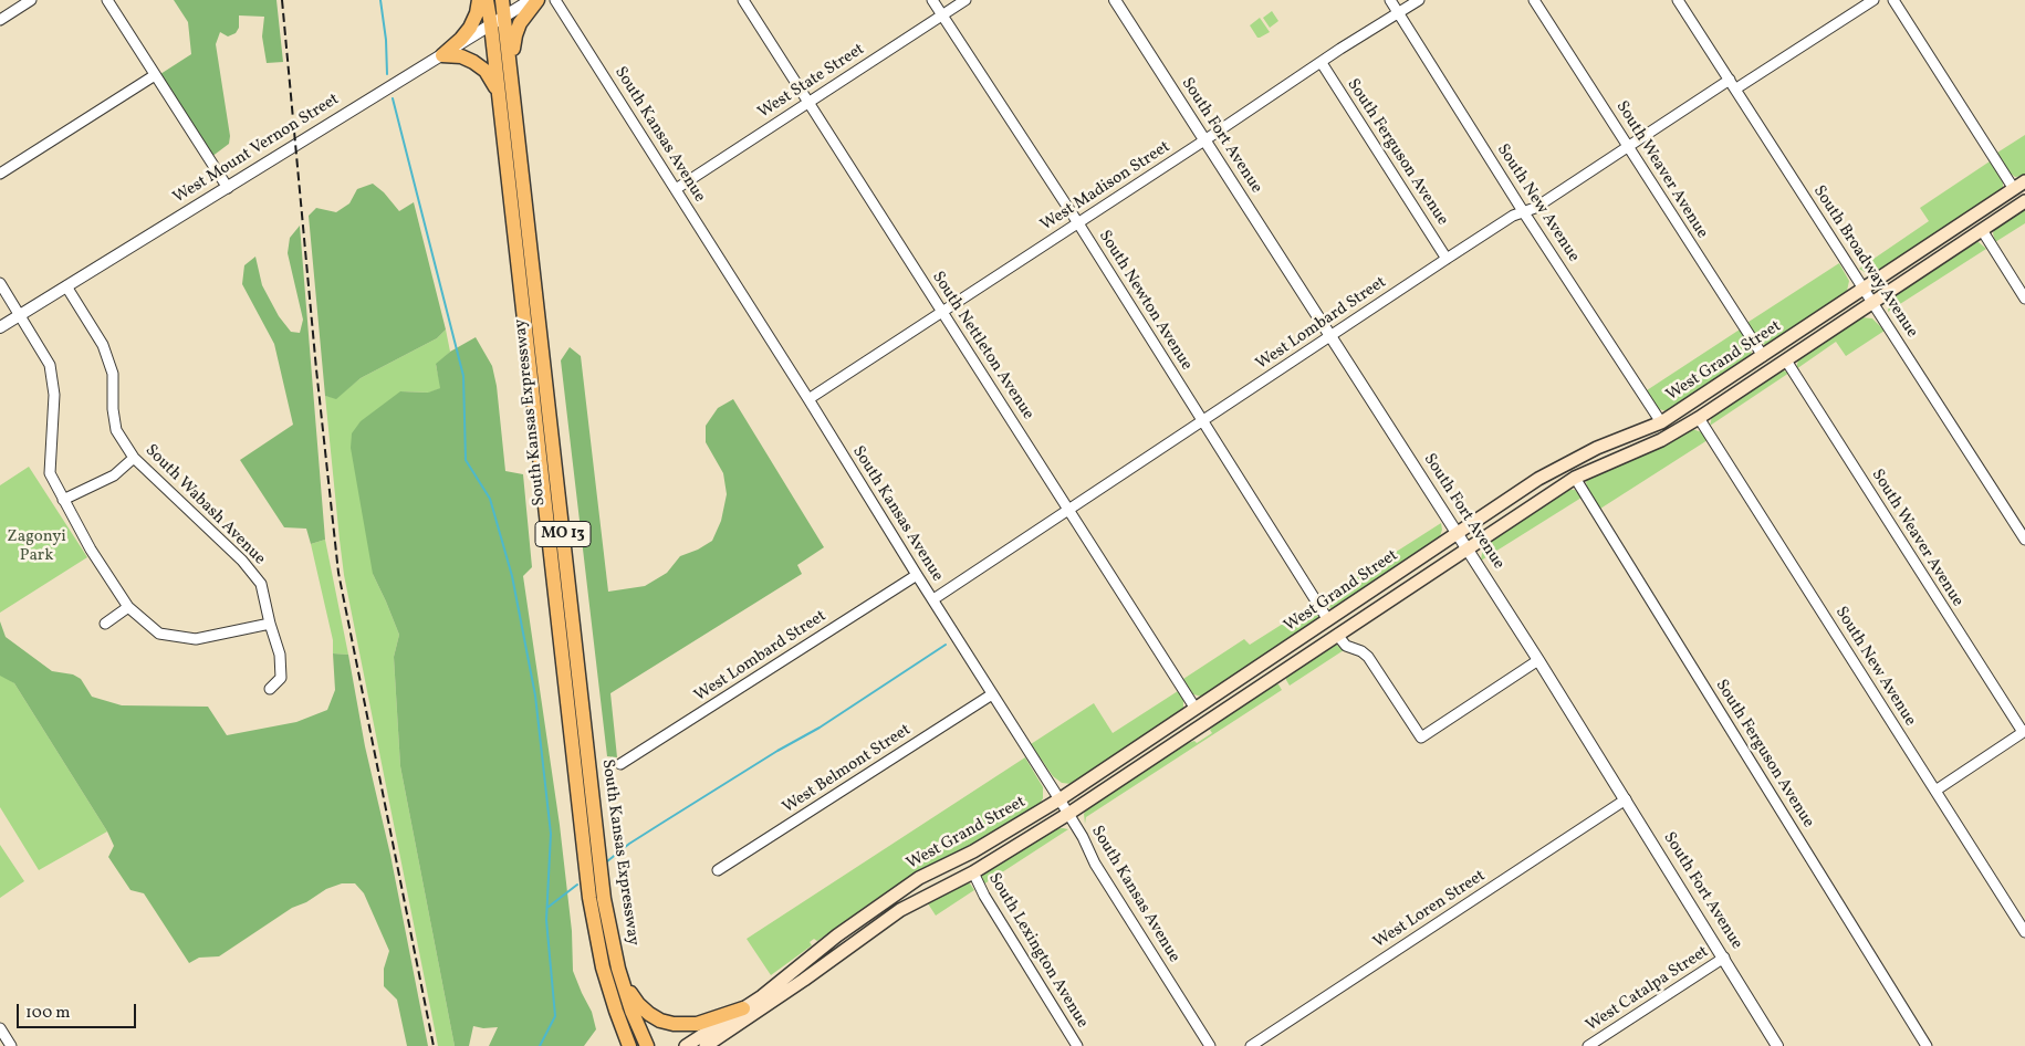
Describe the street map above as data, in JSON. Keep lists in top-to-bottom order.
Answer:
{
  "streets": {
    "main road": ["West Grand Street", "South Kansas Expressway", "MO 13"],
    "street": [
      "West State Street",
      "South Kansas Avenue",
      "South Fort Avenue",
      "West Mount Vernon Street",
      "South Ferguson Avenue",
      "South Weaver Avenue",
      "West Madison Street",
      "South New Avenue",
      "South Broadway Avenue",
      "South Newton Avenue",
      "West Lombard Street",
      "South Nettleton Avenue",
      "South Wabash Avenue",
      "West Belmont Street",
      "West Loren Street",
      "South Lexington Avenue",
      "West Catalpa Street"
    ]
  },
  "crossings": [
    ["West State Street", "South Kansas Avenue"],
    ["West State Street", "South Newton Avenue"],
    ["West State Street", "South Nettleton Avenue"],
    ["South Kansas Avenue", "West Madison Street"],
    ["South Kansas Avenue", "West Lombard Street"],
    ["South Kansas Avenue", "West Grand Street"],
    ["South Kansas Avenue", "West Belmont Street"],
    ["South Fort Avenue", "West Madison Street"],
    ["South Fort Avenue", "West Lombard Street"],
    ["South Fort Avenue", "West Grand Street"],
    ["South Fort Avenue", "West Loren Street"],
    ["South Fort Avenue", "West Catalpa Street"],
    ["West Mount Vernon Street", "South Kansas Expressway"],
    ["West Mount Vernon Street", "South Wabash Avenue"],
    ["South Ferguson Avenue", "West Madison Street"],
    ["South Ferguson Avenue", "West Lombard Street"],
    ["South Ferguson Avenue", "West Grand Street"],
    ["South Weaver Avenue", "West Lombard Street"],
    ["South Weaver Avenue", "West Grand Street"],
    ["West Madison Street", "South New Avenue"],
    ["West Madison Street", "South Newton Avenue"],
    ["West Madison Street", "South Nettleton Avenue"],
    ["South New Avenue", "West Lombard Street"],
    ["South New Avenue", "West Grand Street"],
    ["South Broadway Avenue", "West Lombard Street"],
    ["South Broadway Avenue", "West Grand Street"],
    ["South Newton Avenue", "West Lombard Street"],
    ["South Newton Avenue", "West Grand Street"],
    ["West Lombard Street", "South Nettleton Avenue"],
    ["South Nettleton Avenue", "West Grand Street"],
    ["West Grand Street", "South Lexington Avenue"]
  ],
  "parks": ["Zagonyi Park"],
  "scale_bar": "100 m"
}
